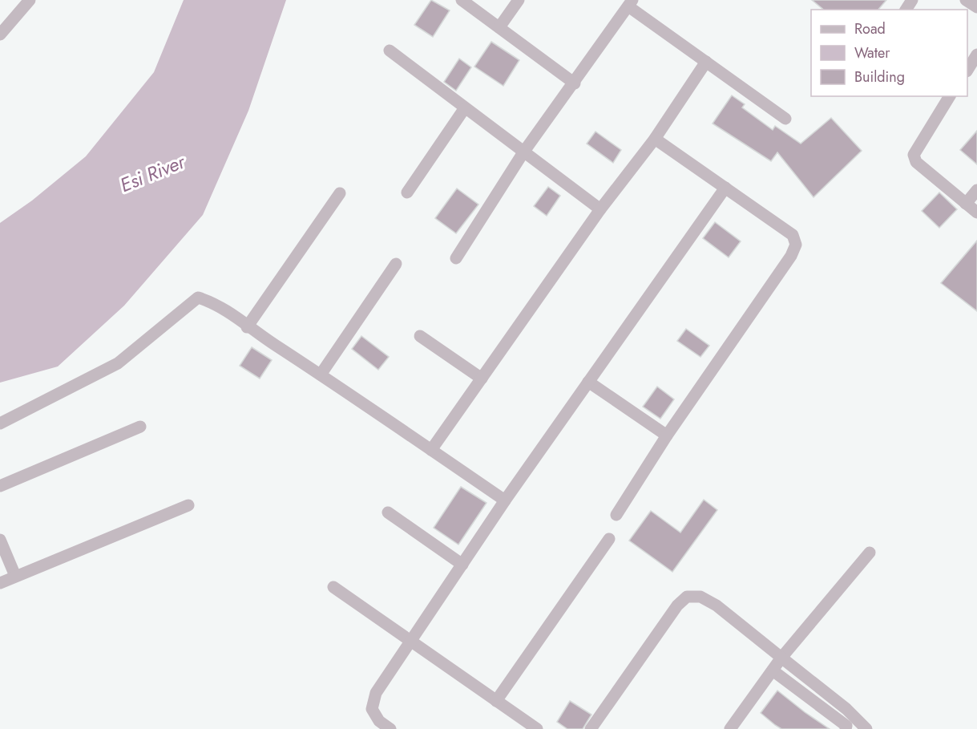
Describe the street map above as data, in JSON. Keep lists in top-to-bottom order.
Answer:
{
  "water": ["Esi River"],
  "legend": ["Road", "Water", "Building"]
}
